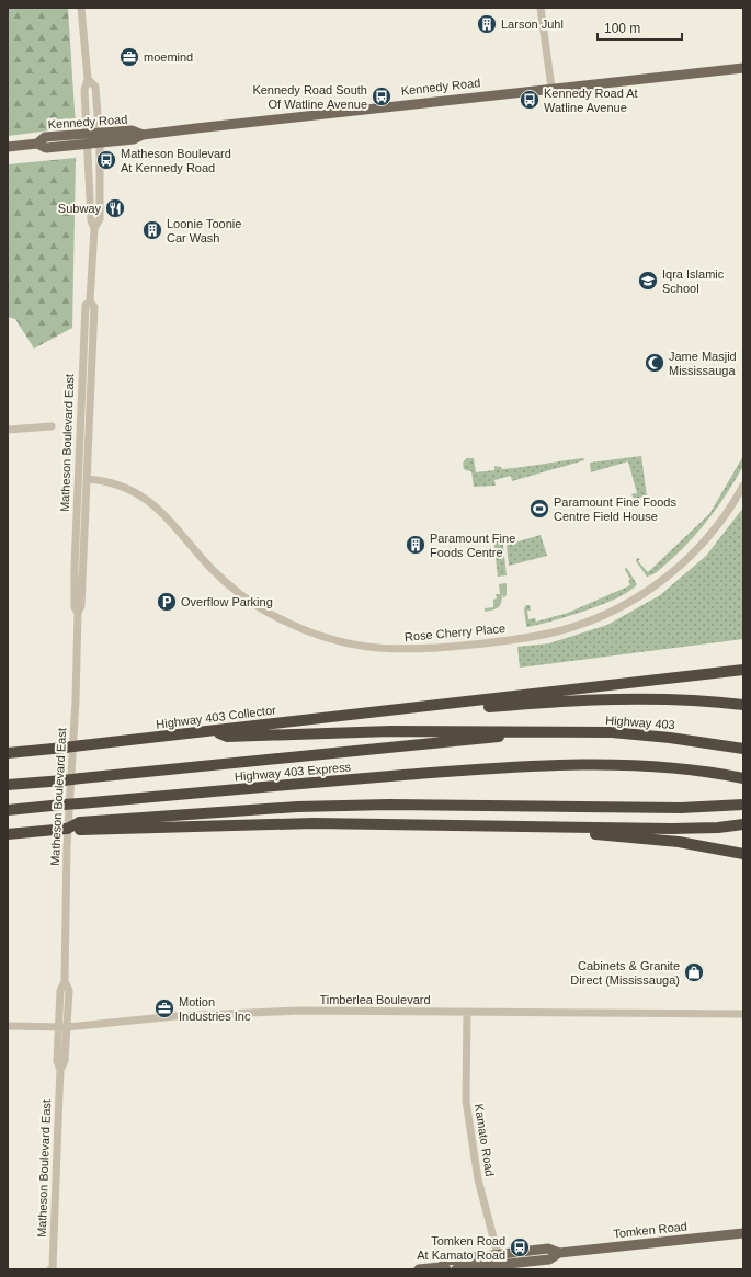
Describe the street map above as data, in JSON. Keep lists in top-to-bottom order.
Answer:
{
  "streets": {
    "highway": ["Highway 403 Collector", "Highway 403", "Highway 403 Express"],
    "main road": ["Kennedy Road", "Tomken Road"],
    "street": [
      "Matheson Boulevard East",
      "Rose Cherry Place",
      "Timberlea Boulevard",
      "Kamato Road"
    ]
  },
  "crossings": [
    ["Kennedy Road", "Matheson Boulevard East"],
    ["Matheson Boulevard East", "Rose Cherry Place"],
    ["Matheson Boulevard East", "Timberlea Boulevard"],
    ["Highway 403", "Highway 403 Express"],
    ["Timberlea Boulevard", "Kamato Road"],
    ["Kamato Road", "Tomken Road"]
  ],
  "places": {
    "building": ["Larson Juhl", "Loonie Toonie Car Wash", "Paramount Fine Foods Centre"],
    "office": ["moemind", "Motion Industries Inc"],
    "bus stop": [
      "Kennedy Road South Of Watline Avenue",
      "Kennedy Road At Watline Avenue",
      "Matheson Boulevard At Kennedy Road",
      "Tomken Road At Kamato Road"
    ],
    "restaurant": ["Subway"],
    "school or university": ["Iqra Islamic School"],
    "mosque": ["Jame Masjid Mississauga"],
    "sports": ["Paramount Fine Foods Centre Field House"],
    "parking": ["Overflow Parking"],
    "shop": ["Cabinets & Granite Direct (Mississauga)"]
  },
  "scale_bar": "100 m"
}
